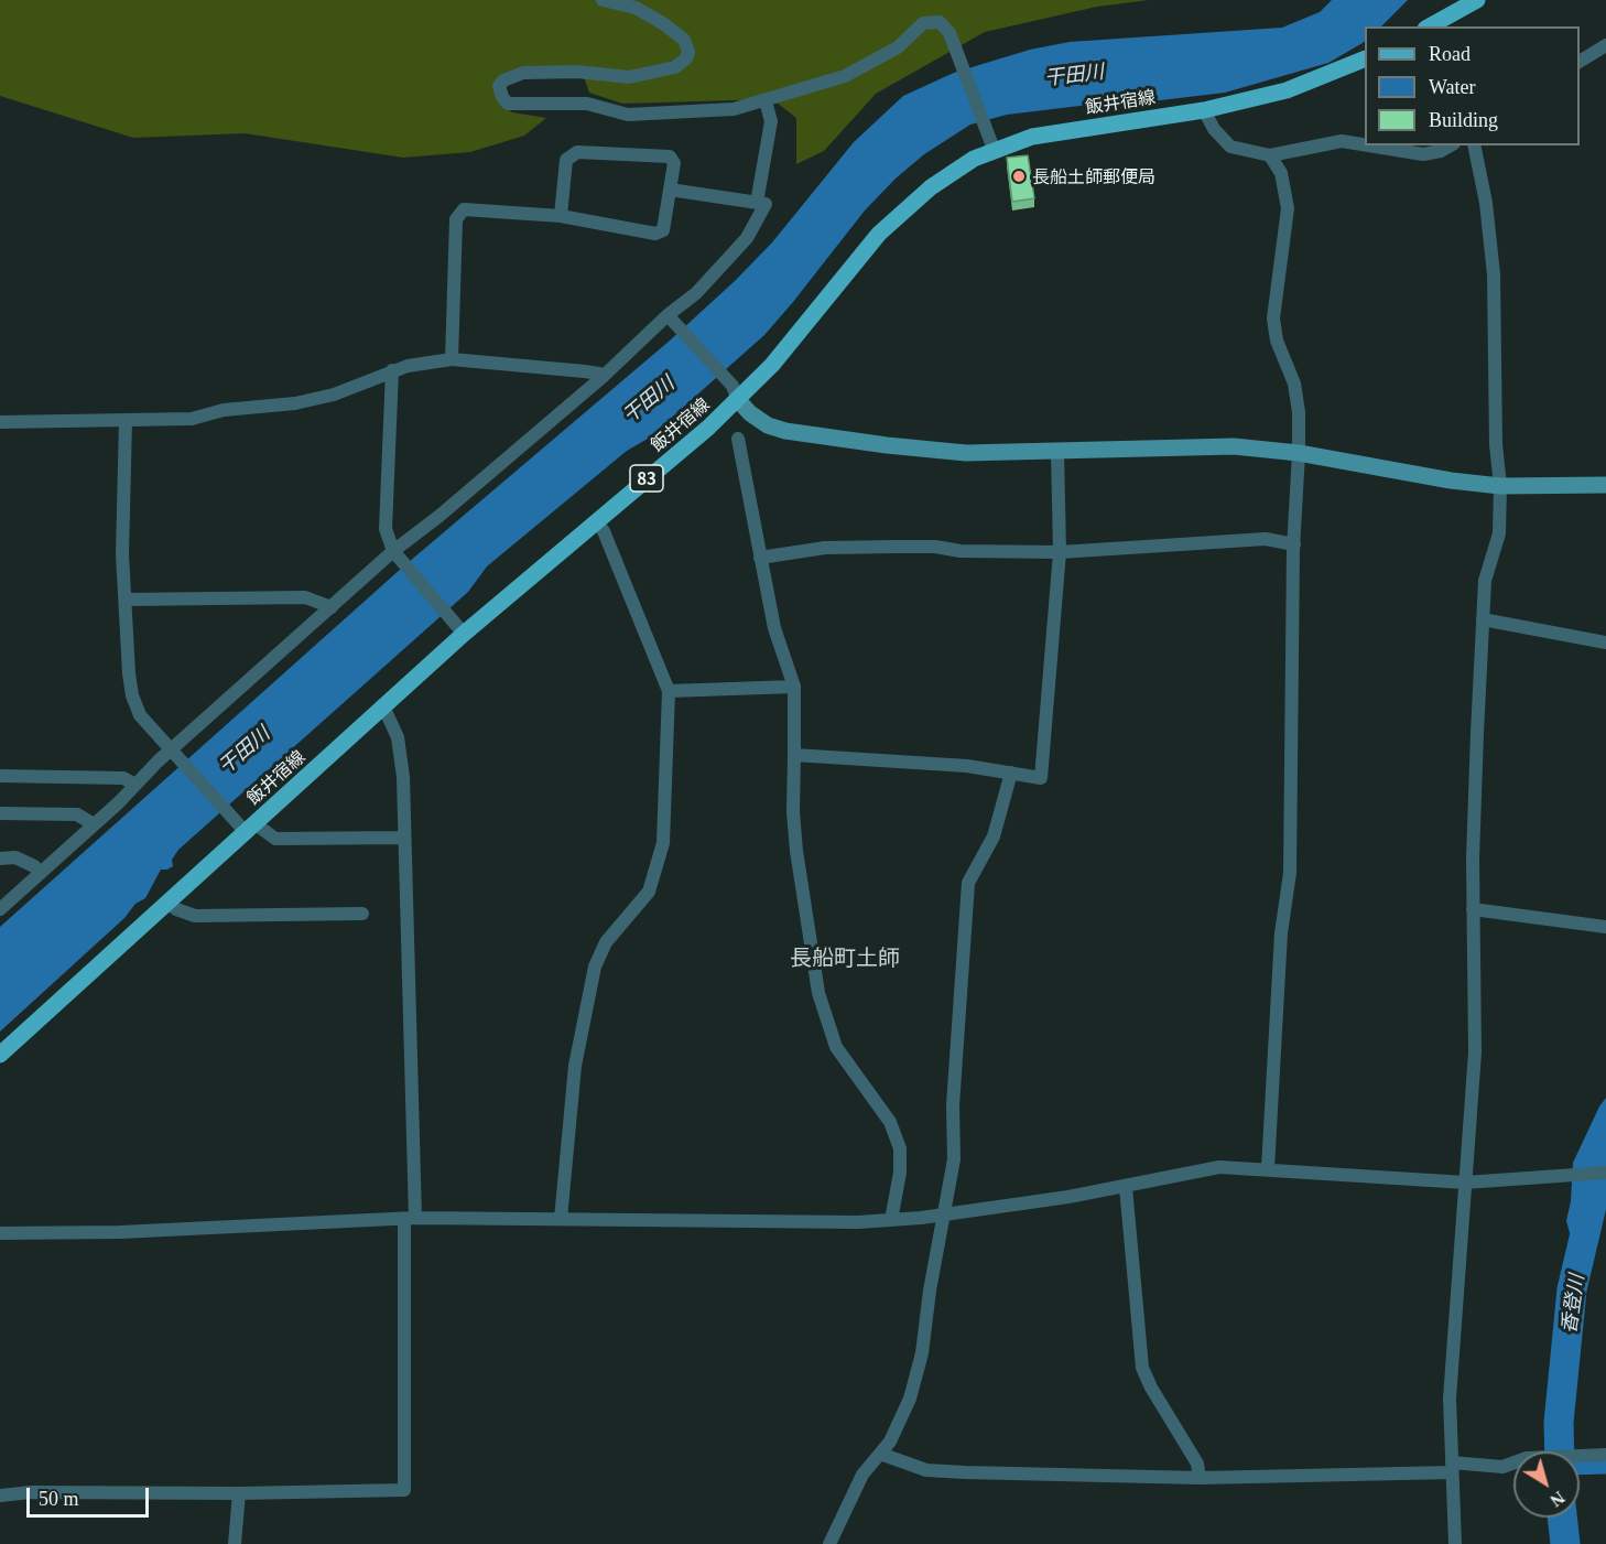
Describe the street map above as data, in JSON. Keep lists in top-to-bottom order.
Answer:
{
  "streets": {
    "main road": ["飯井宿線", "83"]
  },
  "districts": ["長船町土師"],
  "water": ["干田川", "香登川"],
  "places": ["長船土師郵便局"],
  "legend": ["Road", "Water", "Building"],
  "scale_bar": "50 m",
  "north": "bottom right"
}
